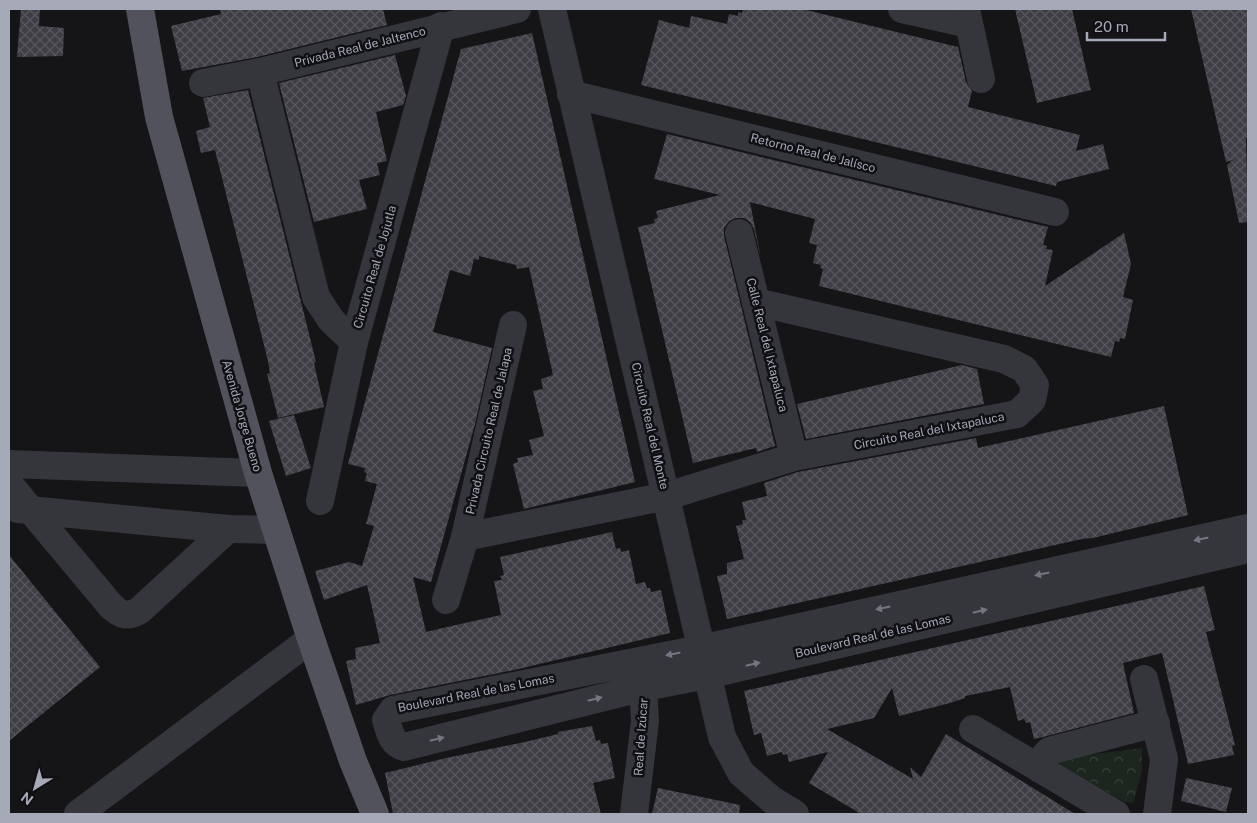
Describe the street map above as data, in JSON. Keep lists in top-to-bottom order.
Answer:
{
  "streets": {
    "main road": ["Avenida Jorge Bueno"],
    "street": [
      "Privada Real de Jaltenco",
      "Retorno Real de Jalísco",
      "Circuito Real de Jojutla",
      "Calle Real del Ixtapaluca",
      "Circuito Real del Monte",
      "Privada Circuito Real de Jalapa",
      "Circuito Real del Ixtapaluca",
      "Boulevard Real de las Lomas",
      "Real de Izúcar"
    ]
  },
  "crossings": [
    ["Privada Real de Jaltenco", "Circuito Real de Jojutla"],
    ["Retorno Real de Jalísco", "Circuito Real del Monte"],
    ["Calle Real del Ixtapaluca", "Circuito Real del Ixtapaluca"],
    ["Circuito Real del Monte", "Privada Circuito Real de Jalapa"],
    ["Circuito Real del Monte", "Circuito Real del Ixtapaluca"],
    ["Circuito Real del Monte", "Boulevard Real de las Lomas"],
    ["Privada Circuito Real de Jalapa", "Circuito Real del Ixtapaluca"],
    ["Boulevard Real de las Lomas", "Real de Izúcar"]
  ],
  "scale_bar": "20 m",
  "north": "bottom left"
}
